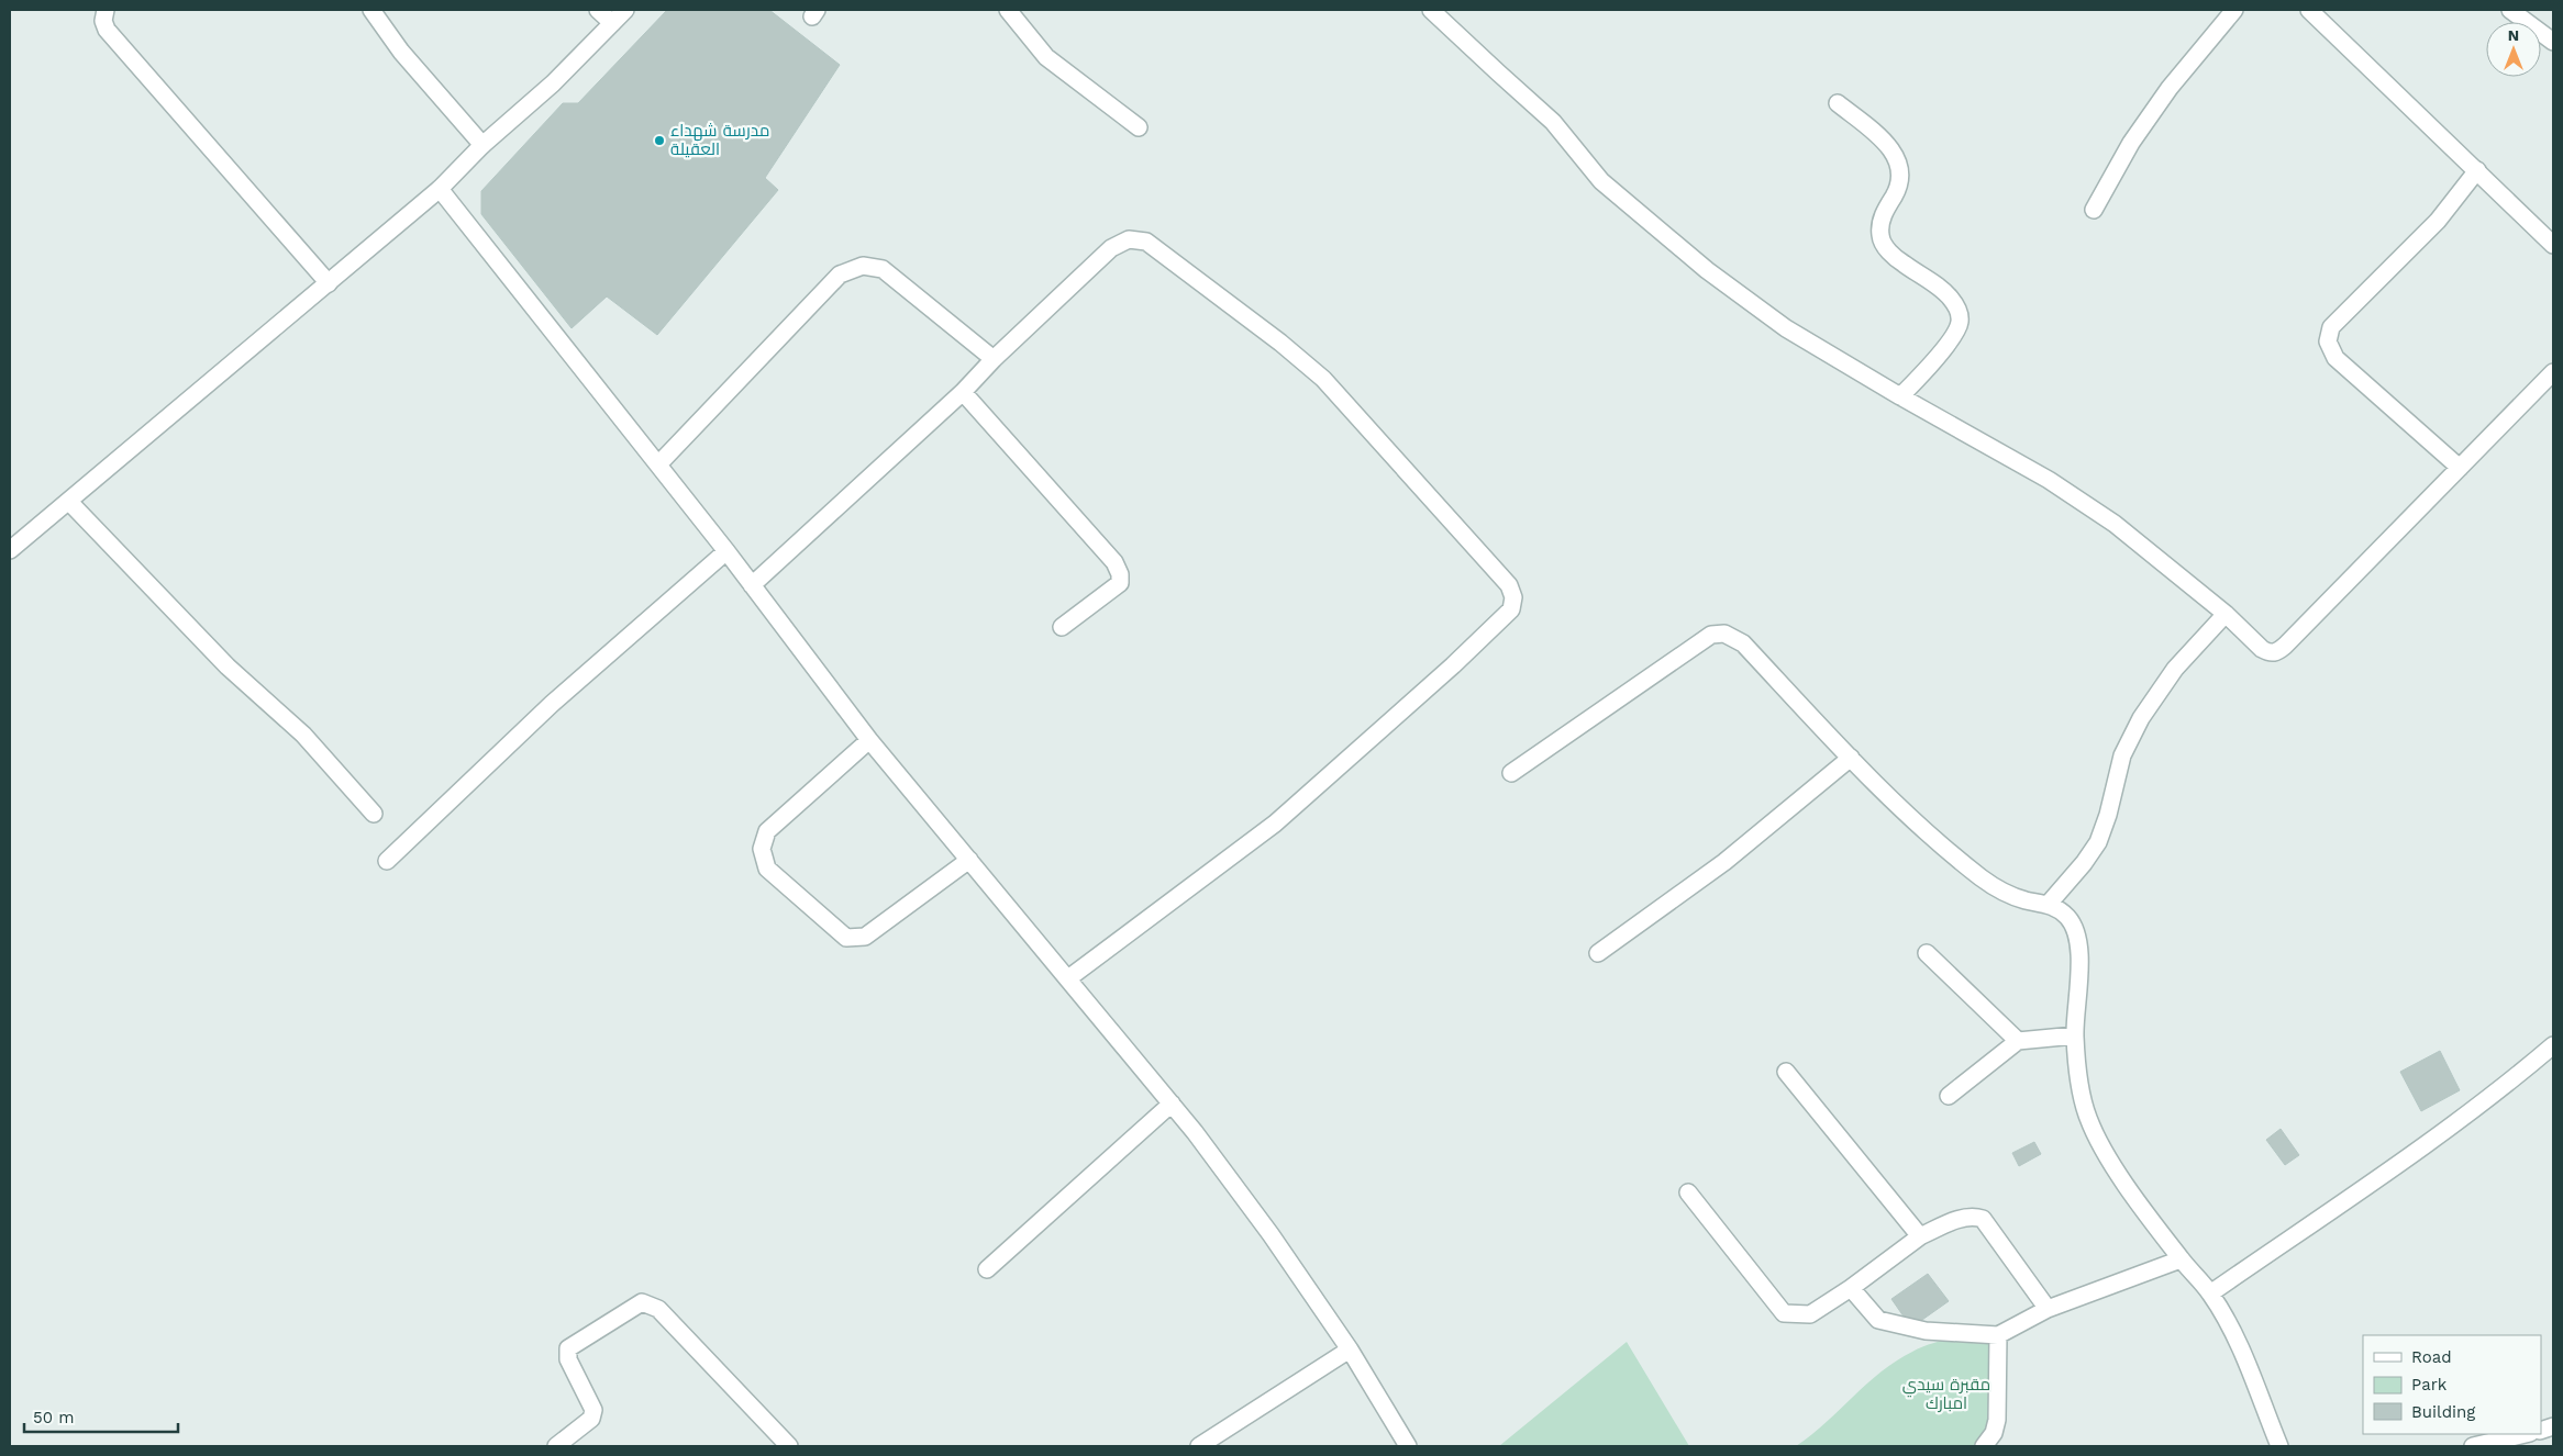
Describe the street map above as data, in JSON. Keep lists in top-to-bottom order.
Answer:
{
  "parks": ["مقبرة سيدي امبارك"],
  "places": ["مدرسة شهداء العقيلة"],
  "legend": ["Road", "Park", "Building"],
  "scale_bar": "50 m",
  "north": "top"
}
